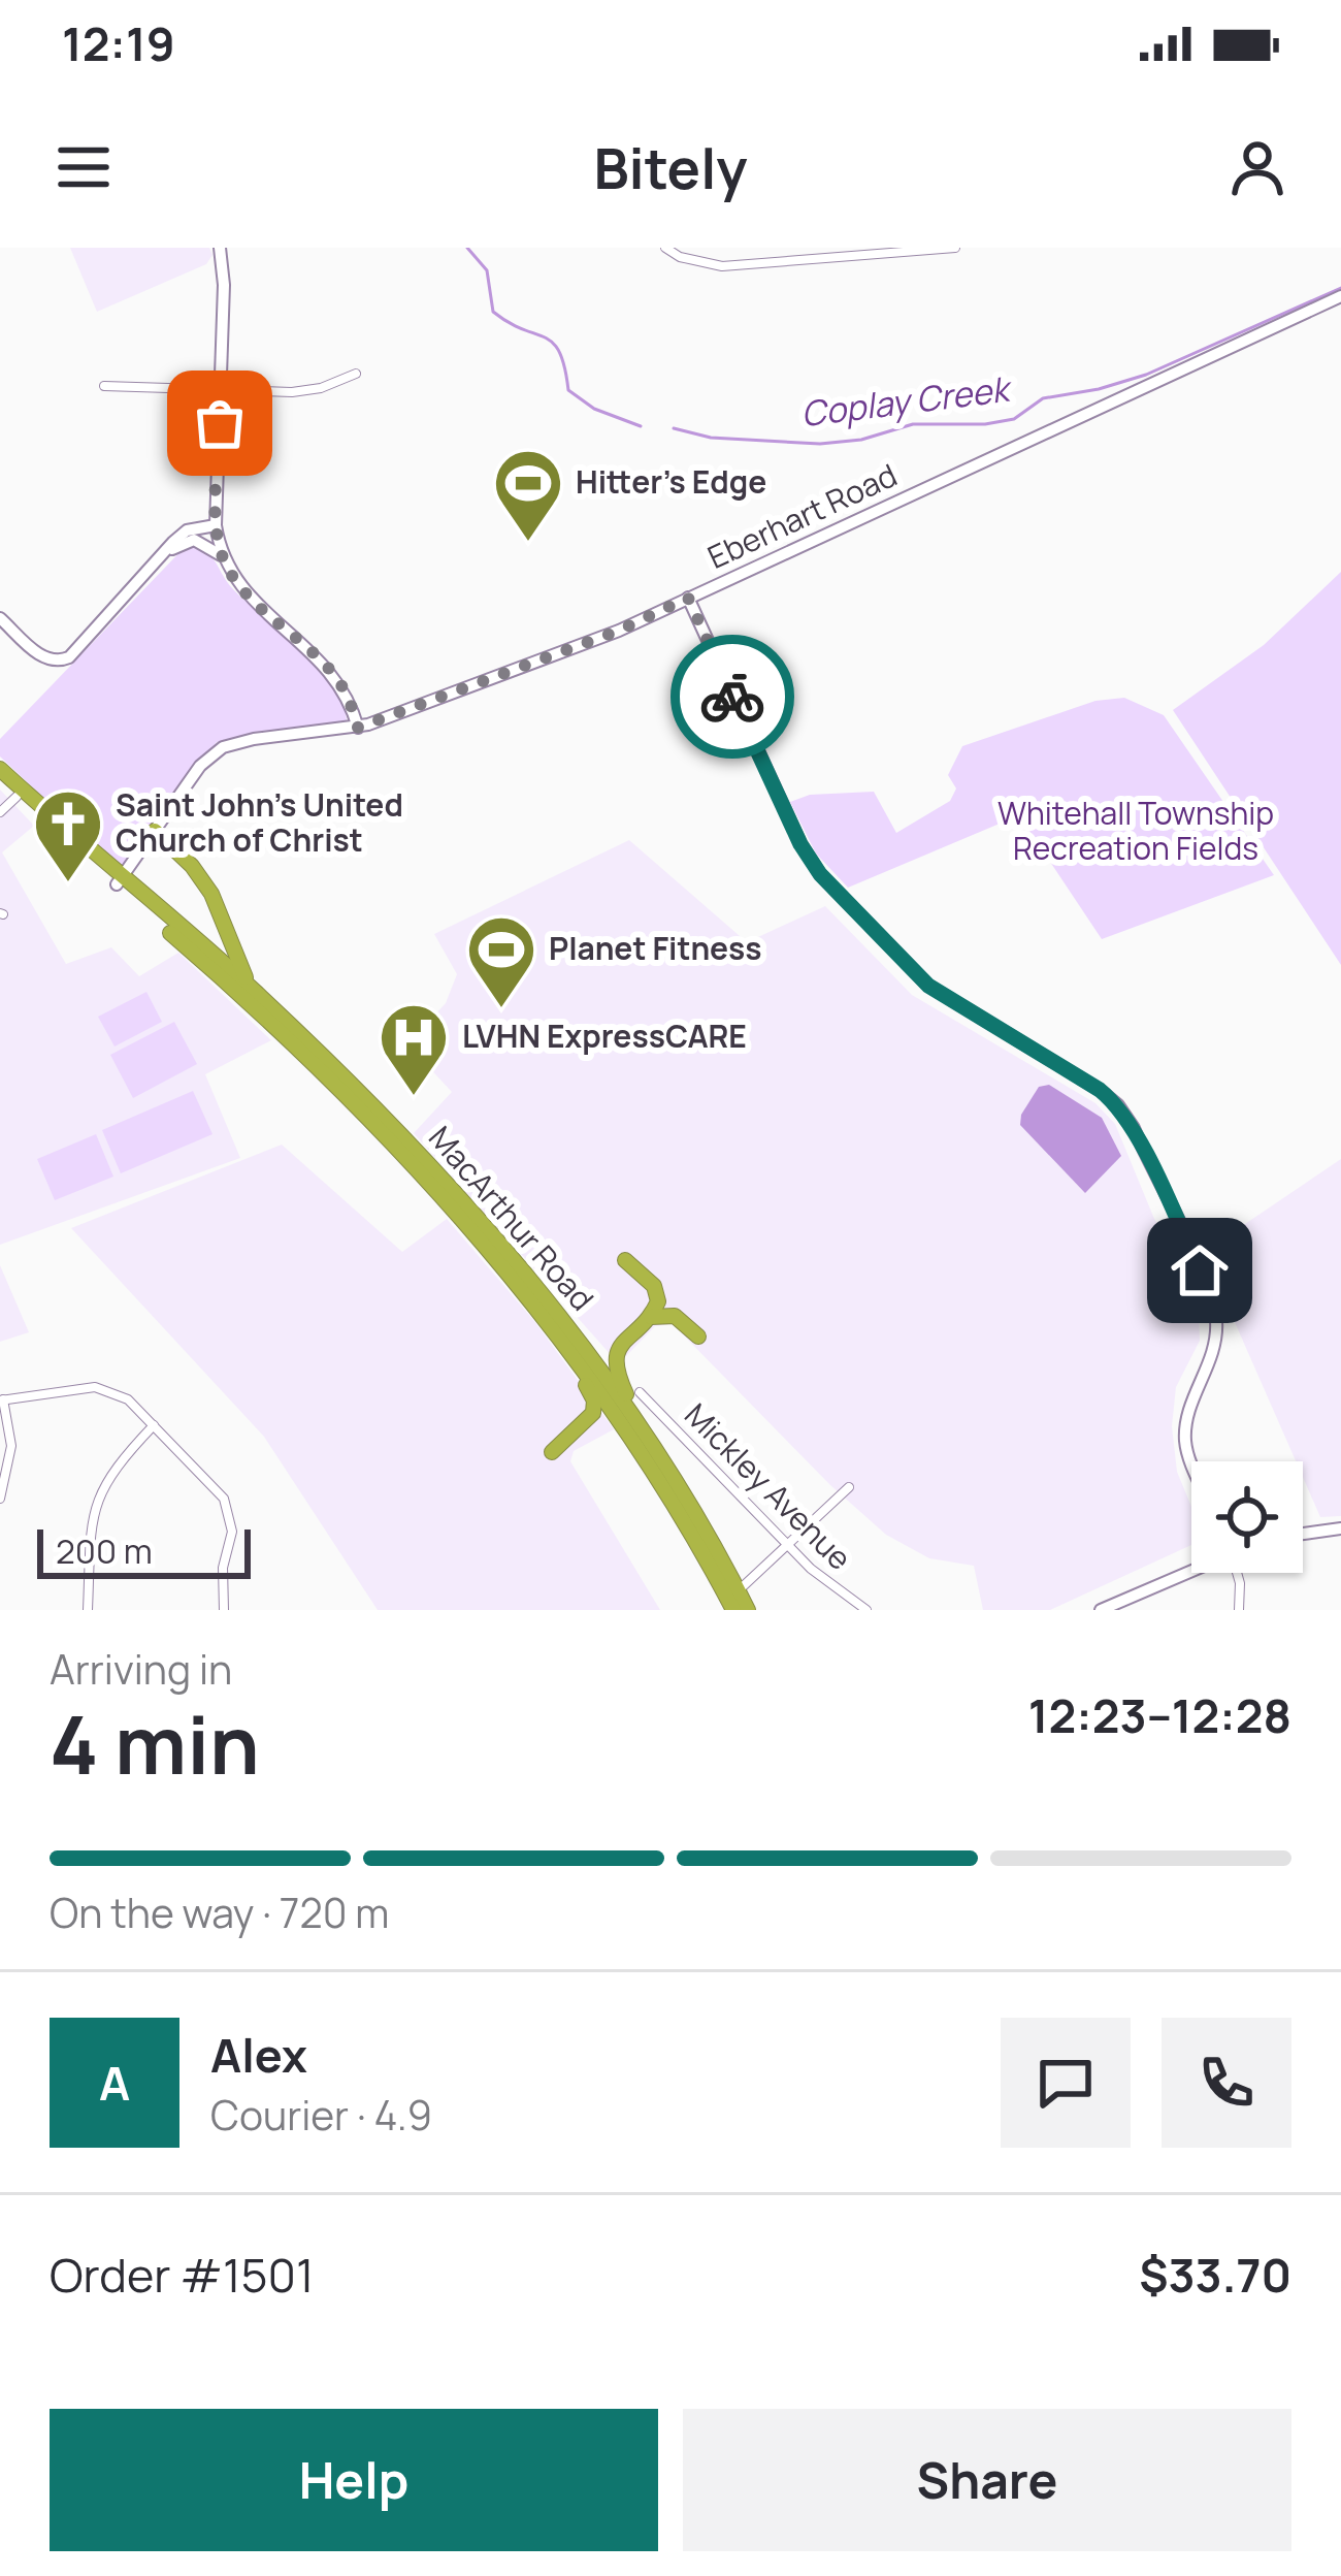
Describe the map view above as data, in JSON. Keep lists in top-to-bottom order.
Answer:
{
  "streets": {
    "highway": ["MacArthur Road"],
    "street": ["Eberhart Road", "Mickley Avenue"]
  },
  "crossings": [
    ["Eberhart Road", "MacArthur Road"]
  ],
  "water": ["Coplay Creek"],
  "parks": ["Whitehall Township Recreation Fields"],
  "places": {
    "sports": ["Hitter's Edge", "Planet Fitness"],
    "church": ["Saint John's United Church of Christ"],
    "hospital": ["LVHN ExpressCARE"]
  },
  "scale_bar": "200 m",
  "page": {
    "status": "12:19",
    "header": "Bitely",
    "scale": "200 m",
    "heading": ["4 min", "Arriving in", "12:23–12:28"],
    "panel": [
      "Alex",
      "Courier · 4.9",
      "Order #1501",
      "$33.70"
    ],
    "bar": "On the way · 720 m",
    "round": "A",
    "buttons": ["Help", "Share"]
  }
}
